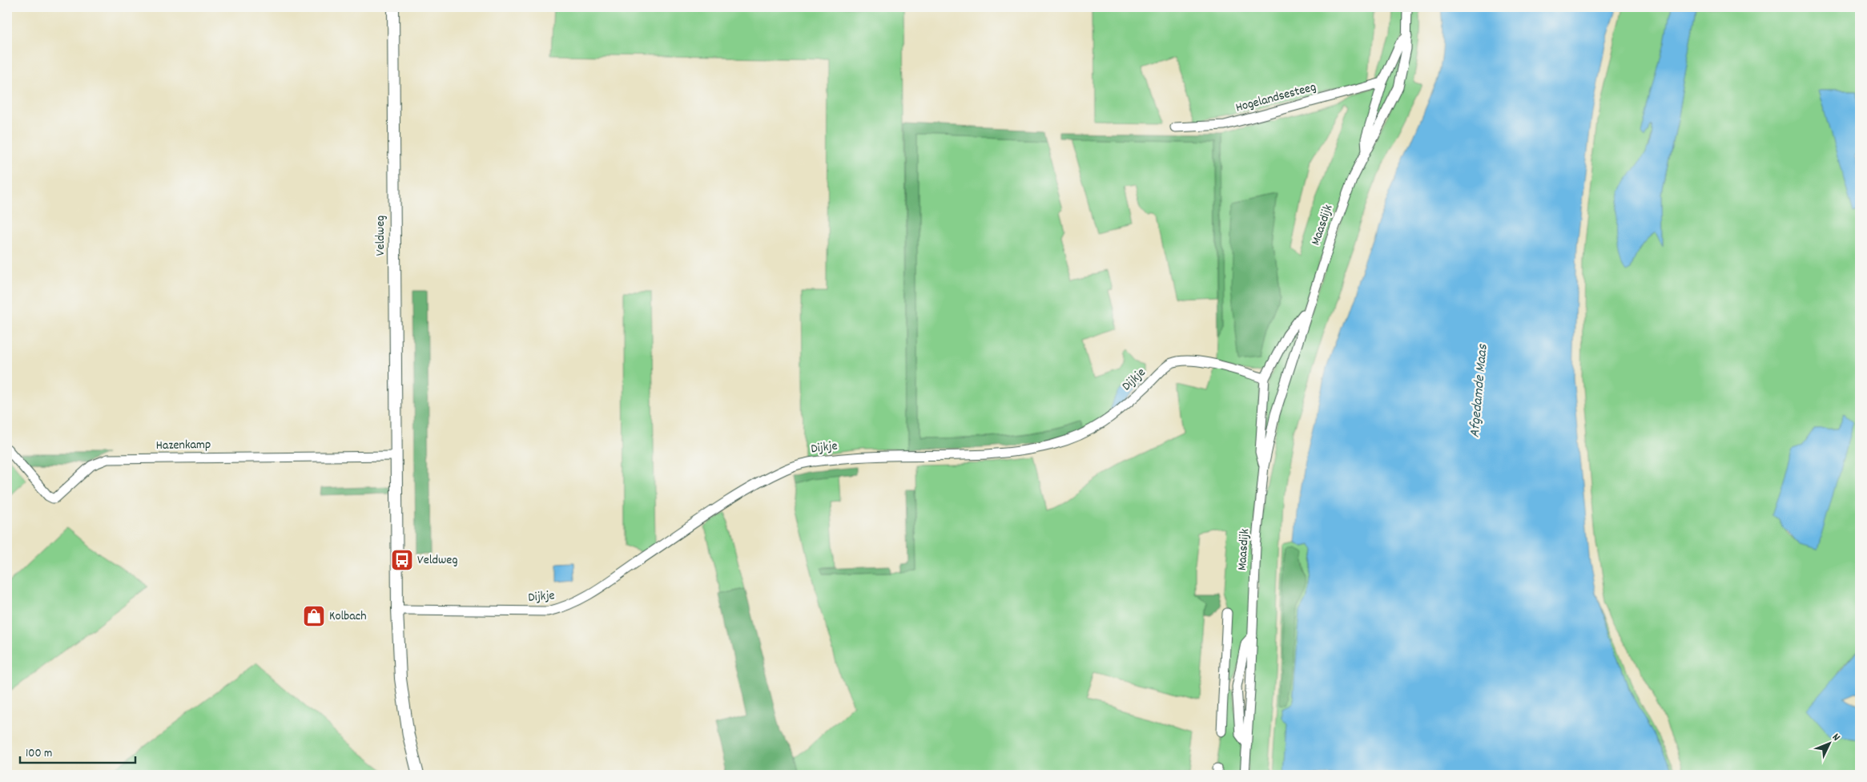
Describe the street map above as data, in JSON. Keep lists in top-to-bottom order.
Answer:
{
  "streets": {
    "street": [
      "Hogelandsesteeg",
      "Maasdijk",
      "Veldweg",
      "Dijkje",
      "Hazenkamp"
    ]
  },
  "crossings": [
    ["Hogelandsesteeg", "Maasdijk"],
    ["Maasdijk", "Dijkje"],
    ["Veldweg", "Dijkje"],
    ["Veldweg", "Hazenkamp"]
  ],
  "water": ["Afgedamde Maas"],
  "places": {
    "bus stop": ["Veldweg"],
    "shop": ["Kolbach"]
  },
  "scale_bar": "100 m",
  "north": "top right"
}
